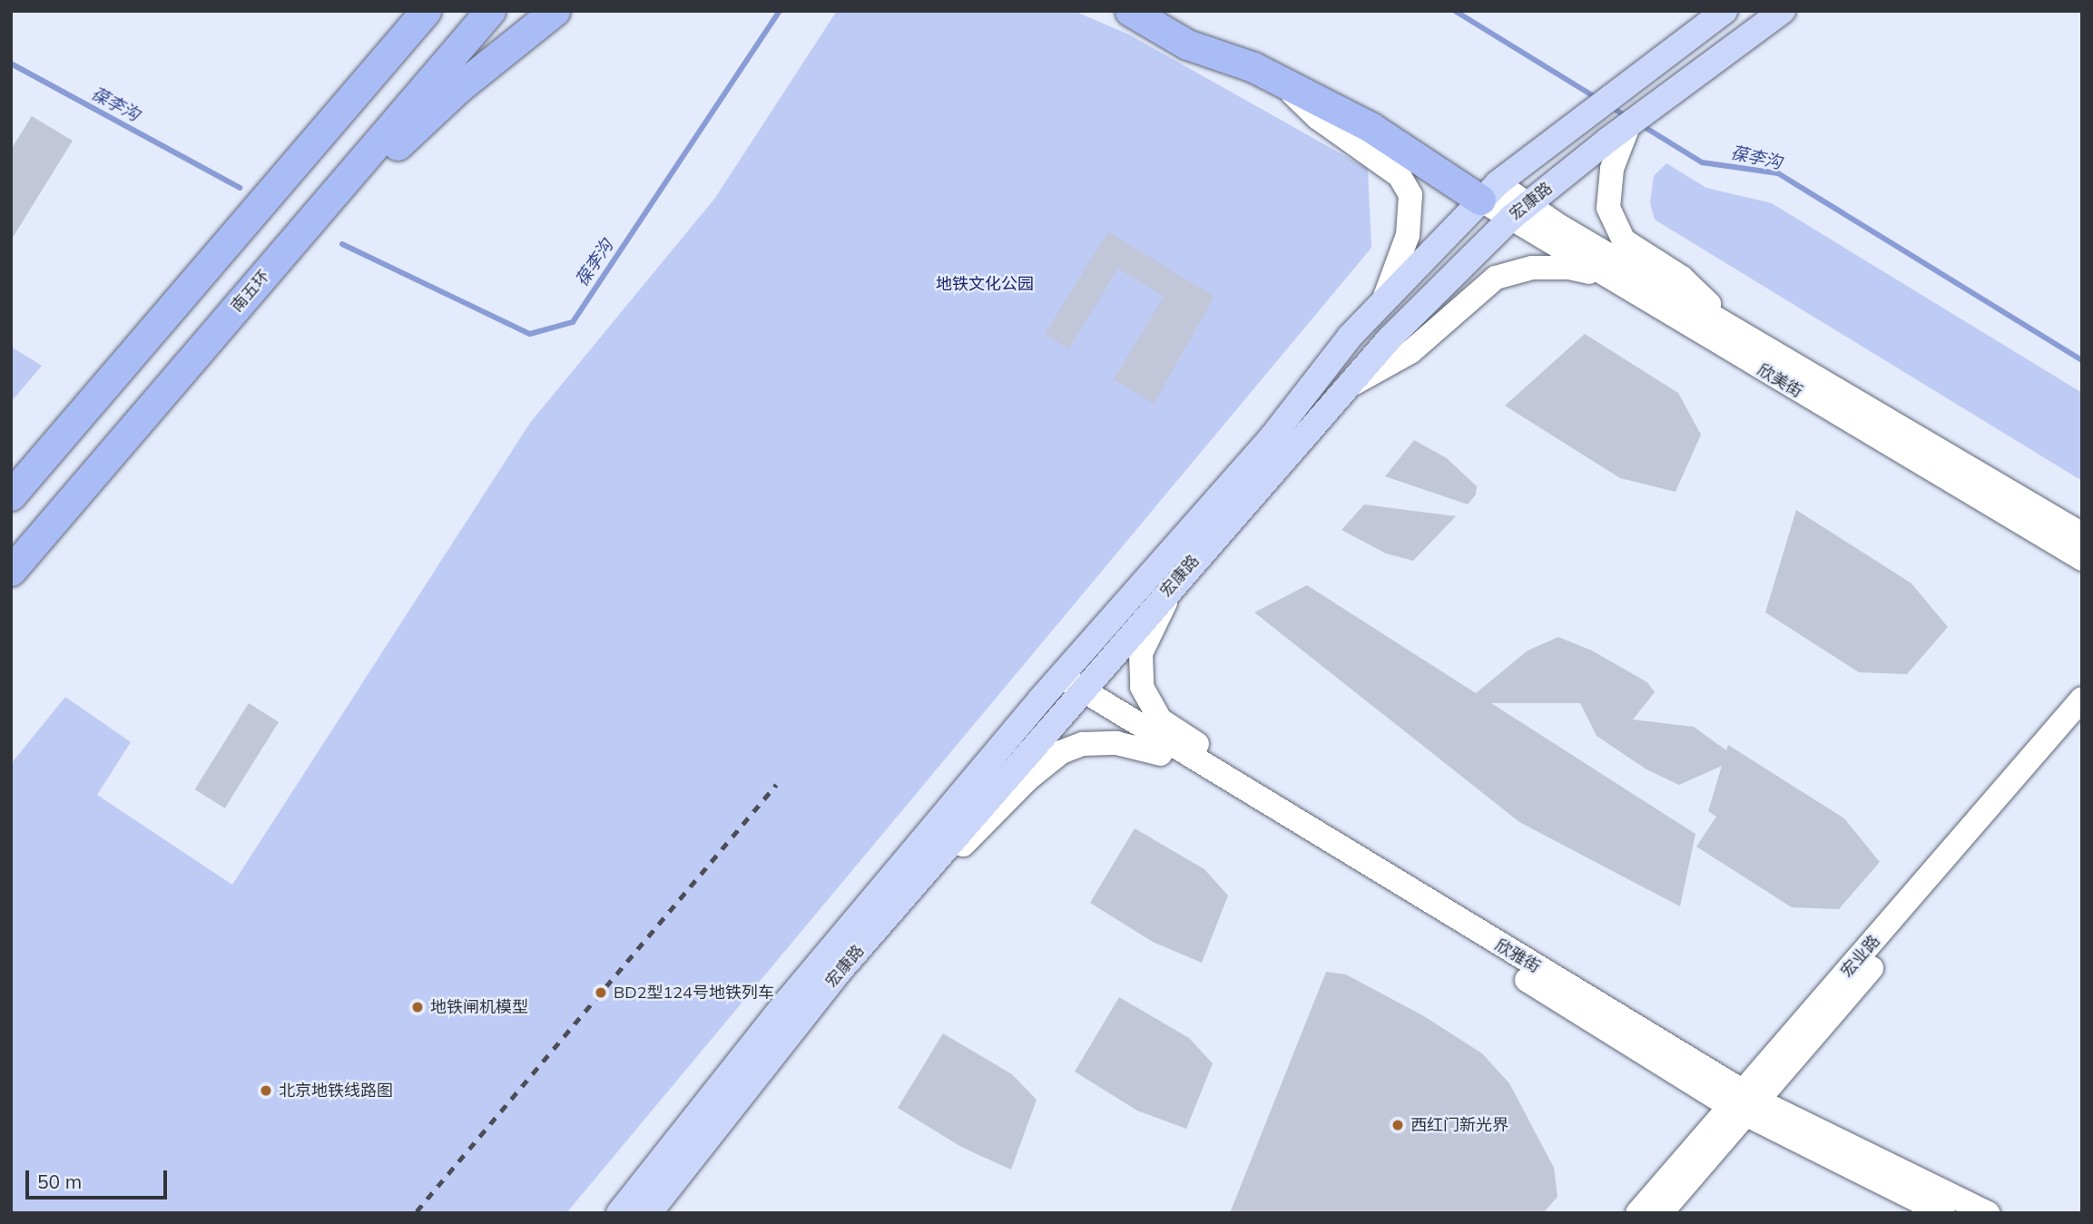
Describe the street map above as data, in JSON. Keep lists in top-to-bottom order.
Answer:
{
  "streets": {
    "highway": ["南五环"],
    "main road": ["宏康路"],
    "street": ["欣美街", "欣雅街", "宏业路"]
  },
  "crossings": [
    ["宏康路", "欣美街"],
    ["宏康路", "欣雅街"],
    ["欣雅街", "宏业路"]
  ],
  "water": ["葆李沟"],
  "parks": ["地铁文化公园"],
  "places": [
    "BD2型124号地铁列车",
    "地铁闸机模型",
    "北京地铁线路图",
    "西红门新光界"
  ],
  "scale_bar": "50 m"
}
